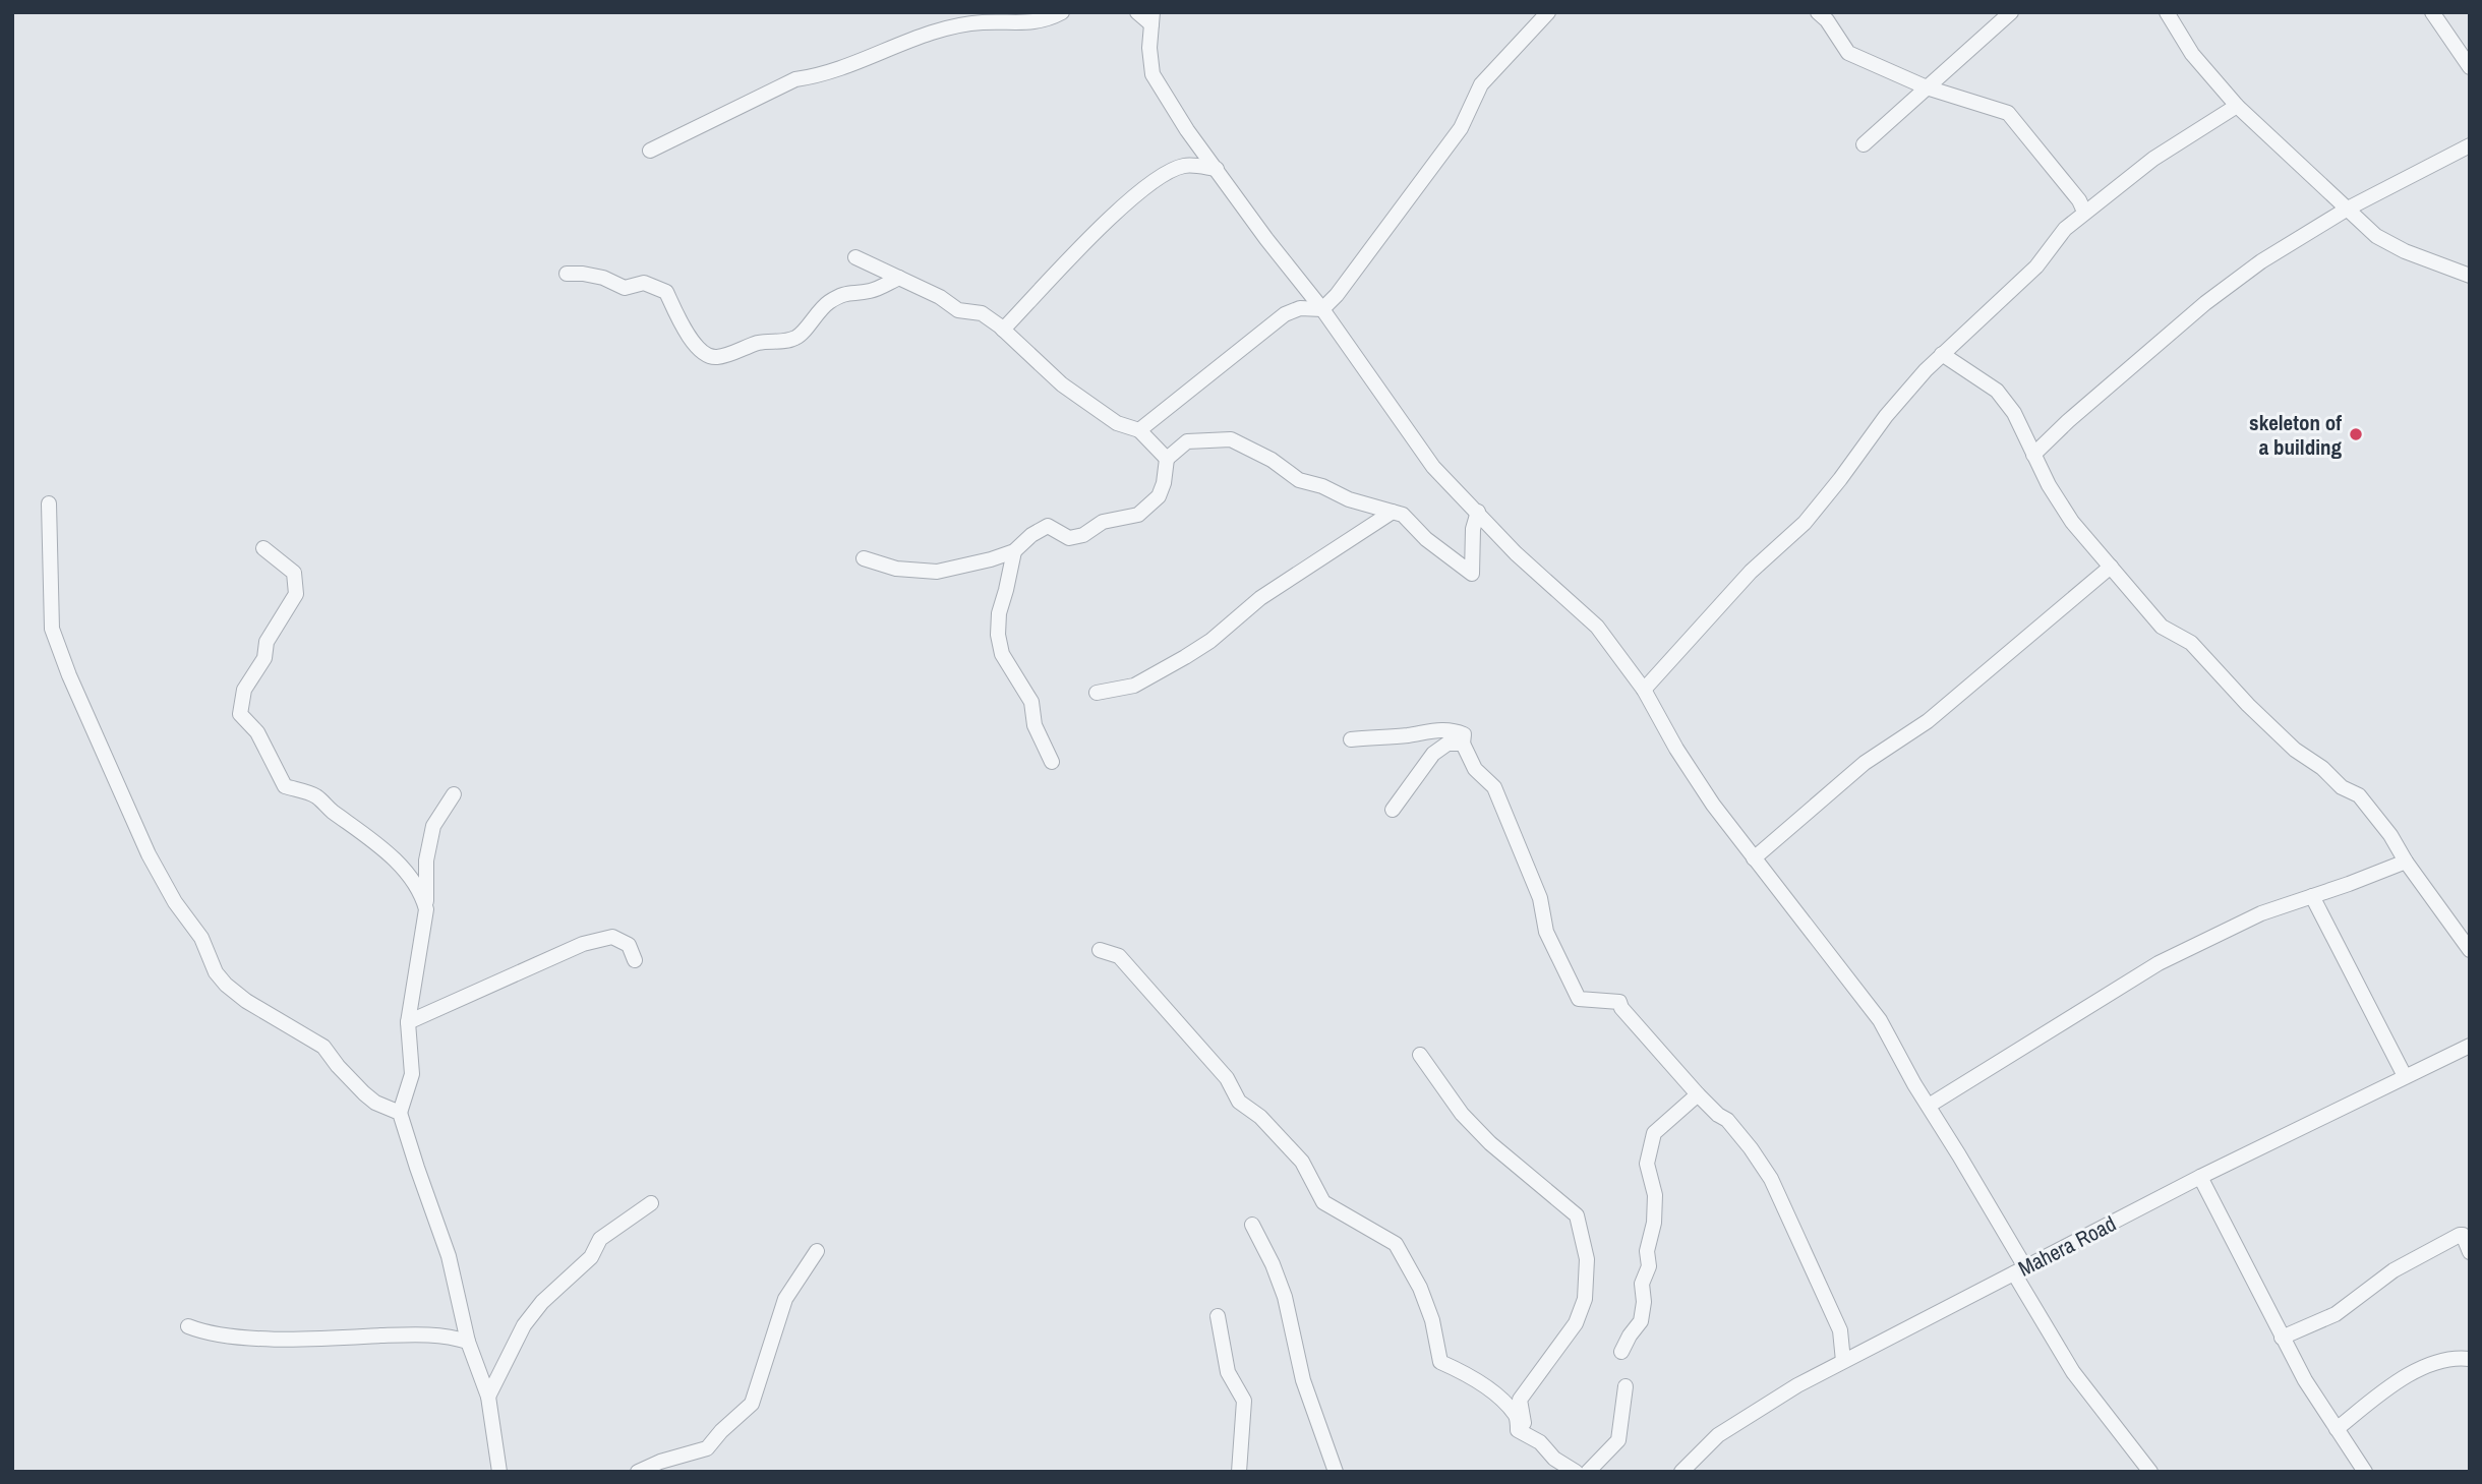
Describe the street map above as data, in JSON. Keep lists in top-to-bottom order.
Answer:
{
  "streets": {
    "street": ["Mahera Road"]
  },
  "places": ["skeleton of a building"]
}
